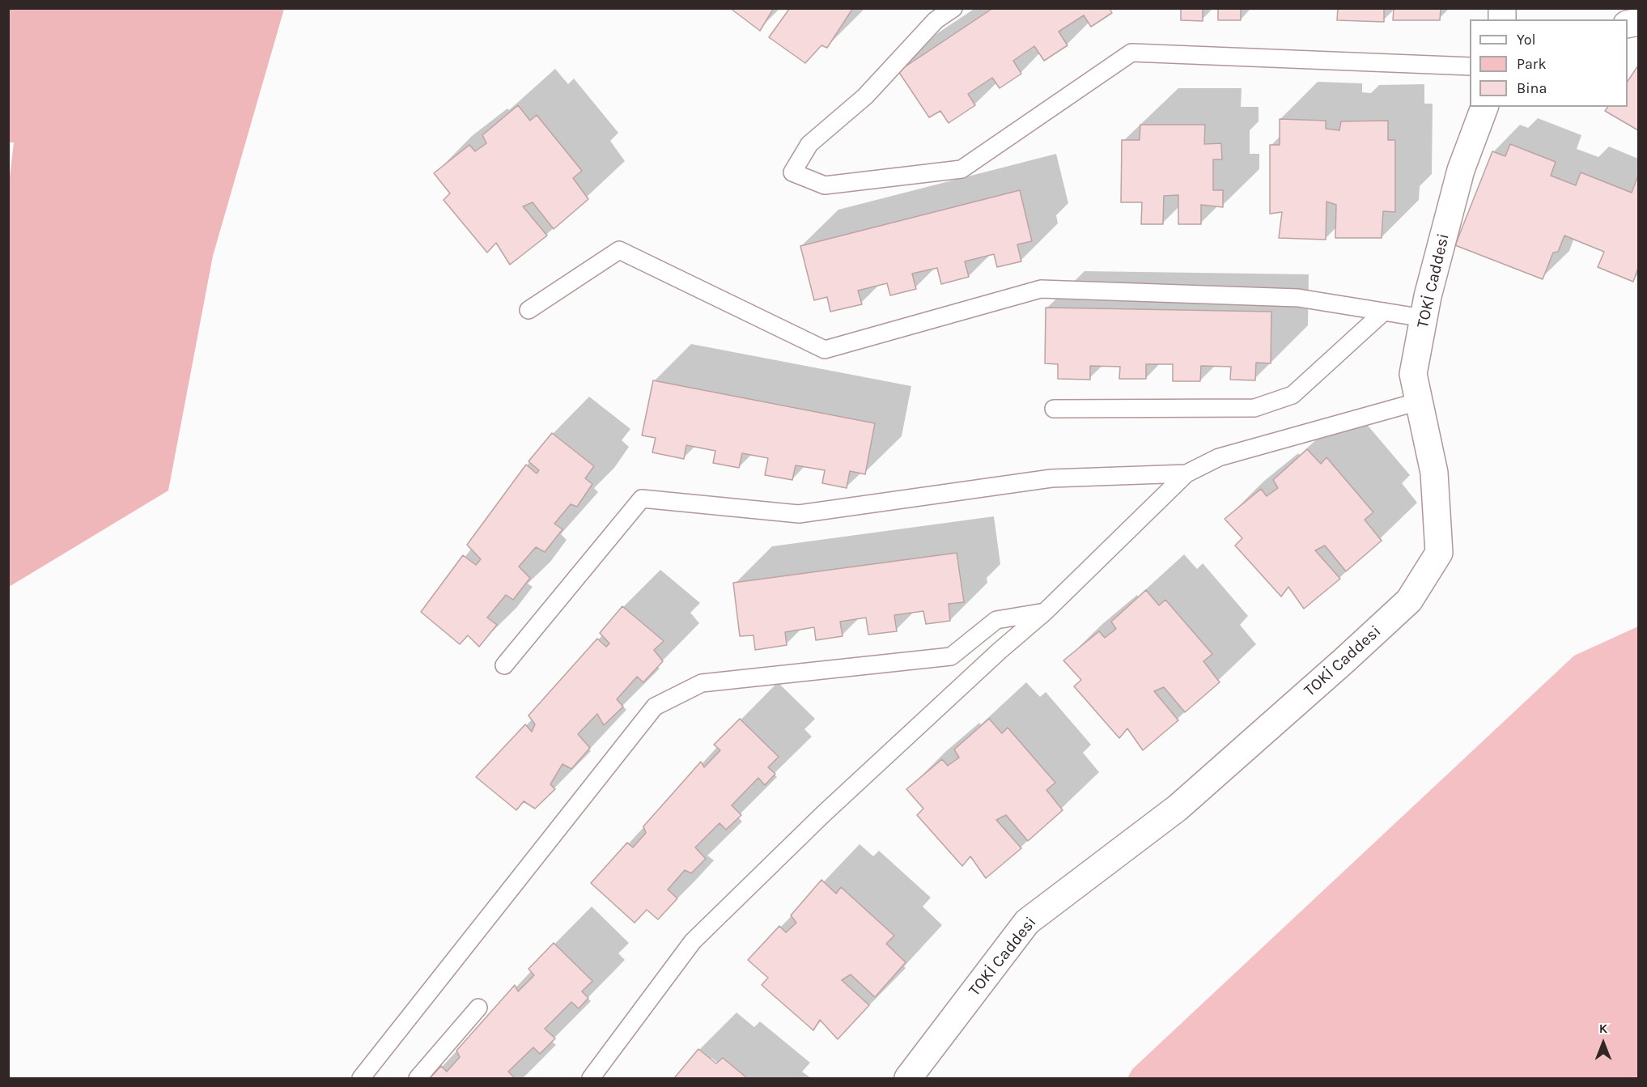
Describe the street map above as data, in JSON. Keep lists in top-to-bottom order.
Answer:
{
  "streets": {
    "street": ["TOKİ Caddesi"]
  },
  "legend": ["Yol", "Park", "Bina"],
  "north": "top"
}
